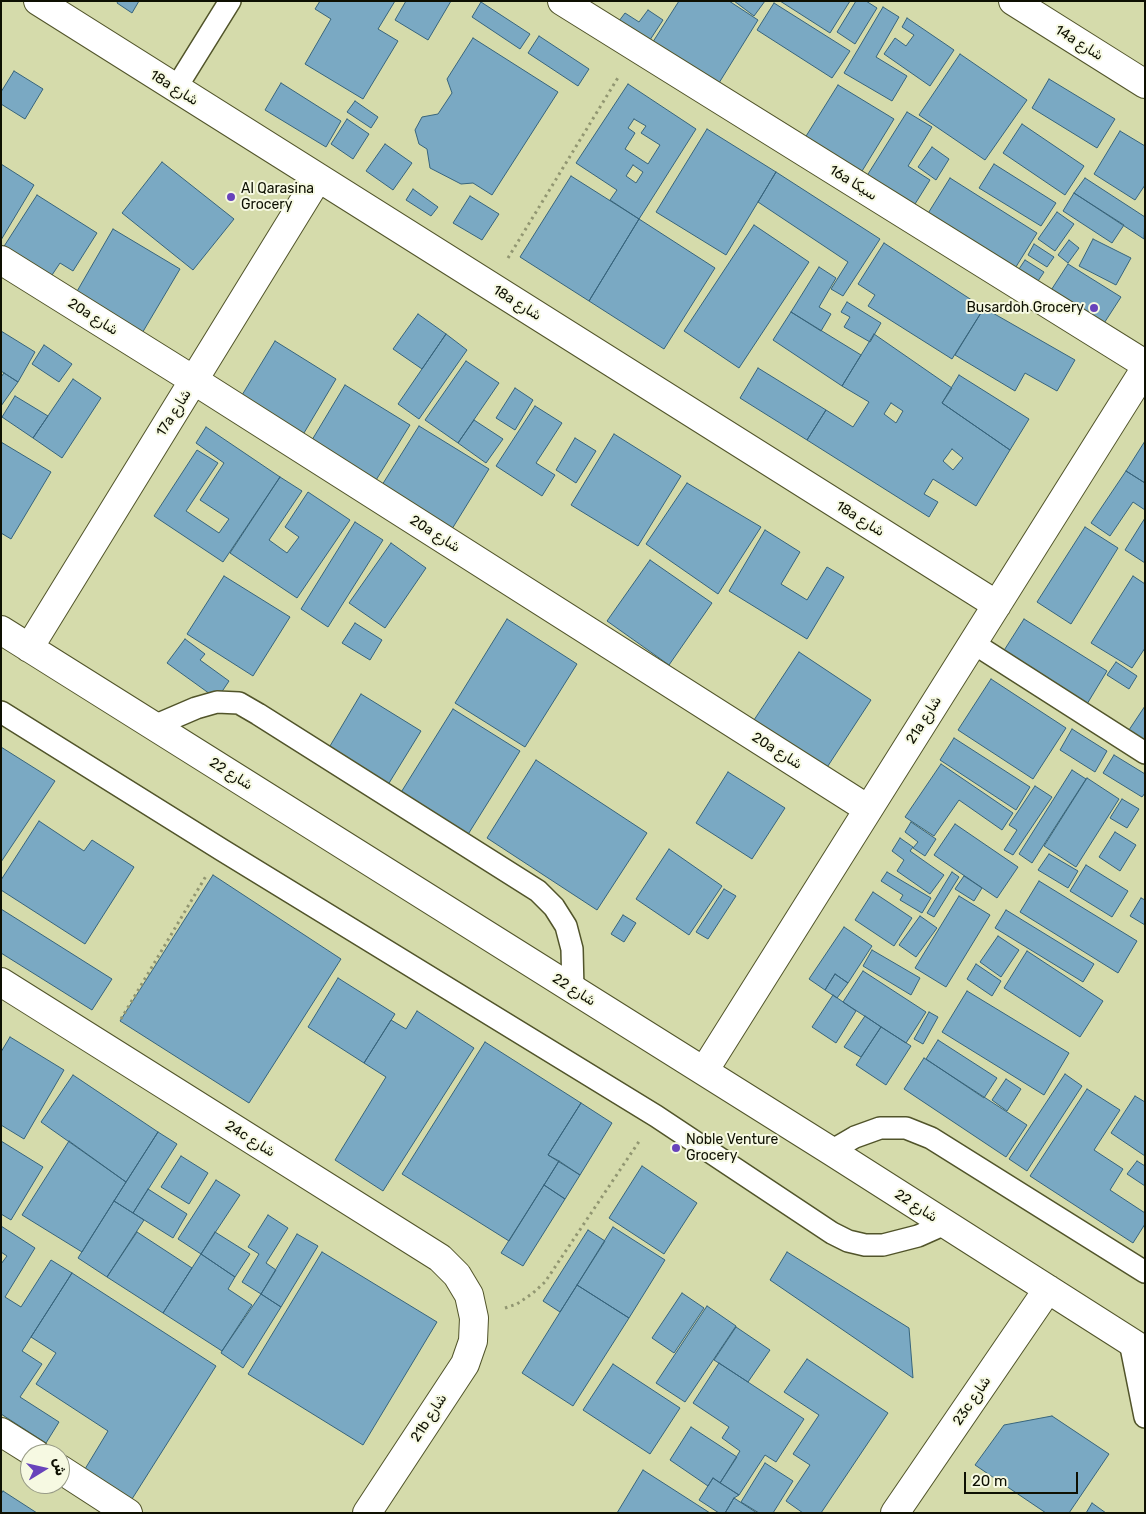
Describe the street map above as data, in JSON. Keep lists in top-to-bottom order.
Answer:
{
  "streets": {
    "street": [
      "14a شارع",
      "18a شارع",
      "16a سيكا",
      "20a شارع",
      "17a شارع",
      "21a شارع",
      "شارع 22",
      "24c شارع",
      "23c شارع",
      "21b شارع"
    ]
  },
  "crossings": [
    ["18a شارع", "17a شارع"],
    ["18a شارع", "21a شارع"],
    ["20a شارع", "17a شارع"],
    ["20a شارع", "21a شارع"],
    ["17a شارع", "شارع 22"],
    ["21a شارع", "شارع 22"],
    ["شارع 22", "23c شارع"],
    ["24c شارع", "21b شارع"]
  ],
  "places": ["Al Qarasina Grocery", "Busardoh Grocery", "Noble Venture Grocery"],
  "scale_bar": "20 m",
  "north": "right"
}
